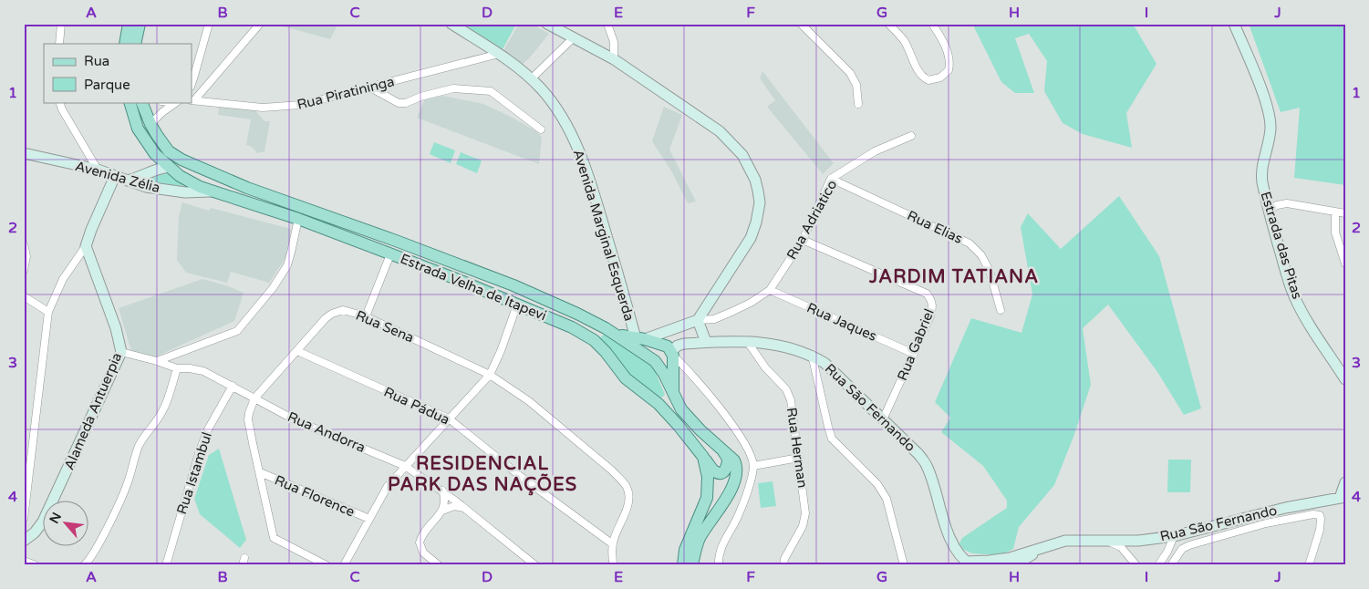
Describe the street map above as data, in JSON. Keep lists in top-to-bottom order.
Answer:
{
  "streets": {
    "main road": [
      "Avenida Zélia",
      "Rua Adriatico",
      "Avenida Marginal Esquerda",
      "Estrada das Pitas",
      "Estrada Velha de Itapevi",
      "Rua São Fernando",
      "Alameda Antuerpia"
    ],
    "street": [
      "Rua Piratininga",
      "Rua Elias",
      "Rua Jaques",
      "Rua Sena",
      "Rua Gabriel",
      "Rua Pádua",
      "Rua Andorra",
      "Rua Herman",
      "Rua Istambul",
      "Rua Florence"
    ]
  },
  "crossings": [
    ["Rua Piratininga", "Avenida Marginal Esquerda"],
    ["Avenida Zélia", "Estrada Velha de Itapevi"],
    ["Rua Adriatico", "Rua Elias"],
    ["Rua Adriatico", "Avenida Marginal Esquerda"],
    ["Rua Adriatico", "Rua Jaques"],
    ["Rua Adriatico", "Rua Gabriel"],
    ["Rua Jaques", "Rua Gabriel"],
    ["Rua Sena", "Rua Pádua"],
    ["Rua Sena", "Rua Andorra"],
    ["Rua Sena", "Rua Florence"],
    ["Rua Gabriel", "Rua São Fernando"],
    ["Rua São Fernando", "Rua Herman"],
    ["Alameda Antuerpia", "Rua Andorra"],
    ["Rua Andorra", "Rua Istambul"]
  ],
  "districts": ["JARDIM TATIANA", "RESIDENCIAL PARK DAS NAÇÕES"],
  "legend": ["Rua", "Parque"],
  "north": "top left",
  "grid": {
    "columns": [
      "A",
      "B",
      "C",
      "D",
      "E",
      "F",
      "G",
      "H",
      "I",
      "J"
    ],
    "rows": [
      "1",
      "2",
      "3",
      "4"
    ]
  }
}
